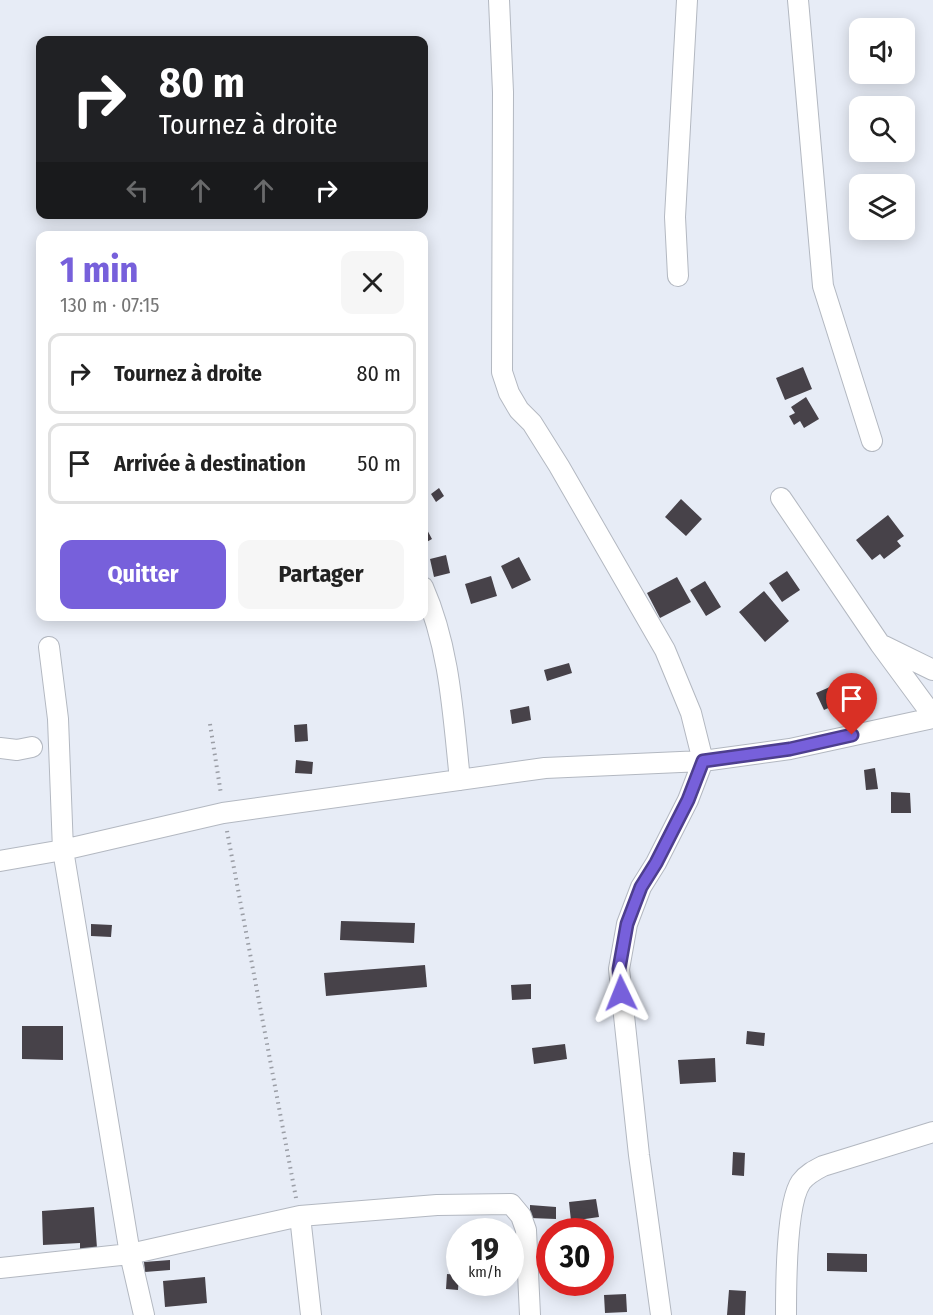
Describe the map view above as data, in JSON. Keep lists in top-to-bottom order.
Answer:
{
  "page": {
    "turn": ["80 m", "Tournez à droite"],
    "heading": ["1 min", "130 m · 07:15"],
    "list": [
      {
        "name": "Tournez à droite",
        "value": "80 m"
      },
      {
        "name": "Arrivée à destination",
        "value": "50 m"
      }
    ],
    "buttons": ["Quitter", "Partager"],
    "speed": "19 km/h",
    "limit": "30"
  }
}
